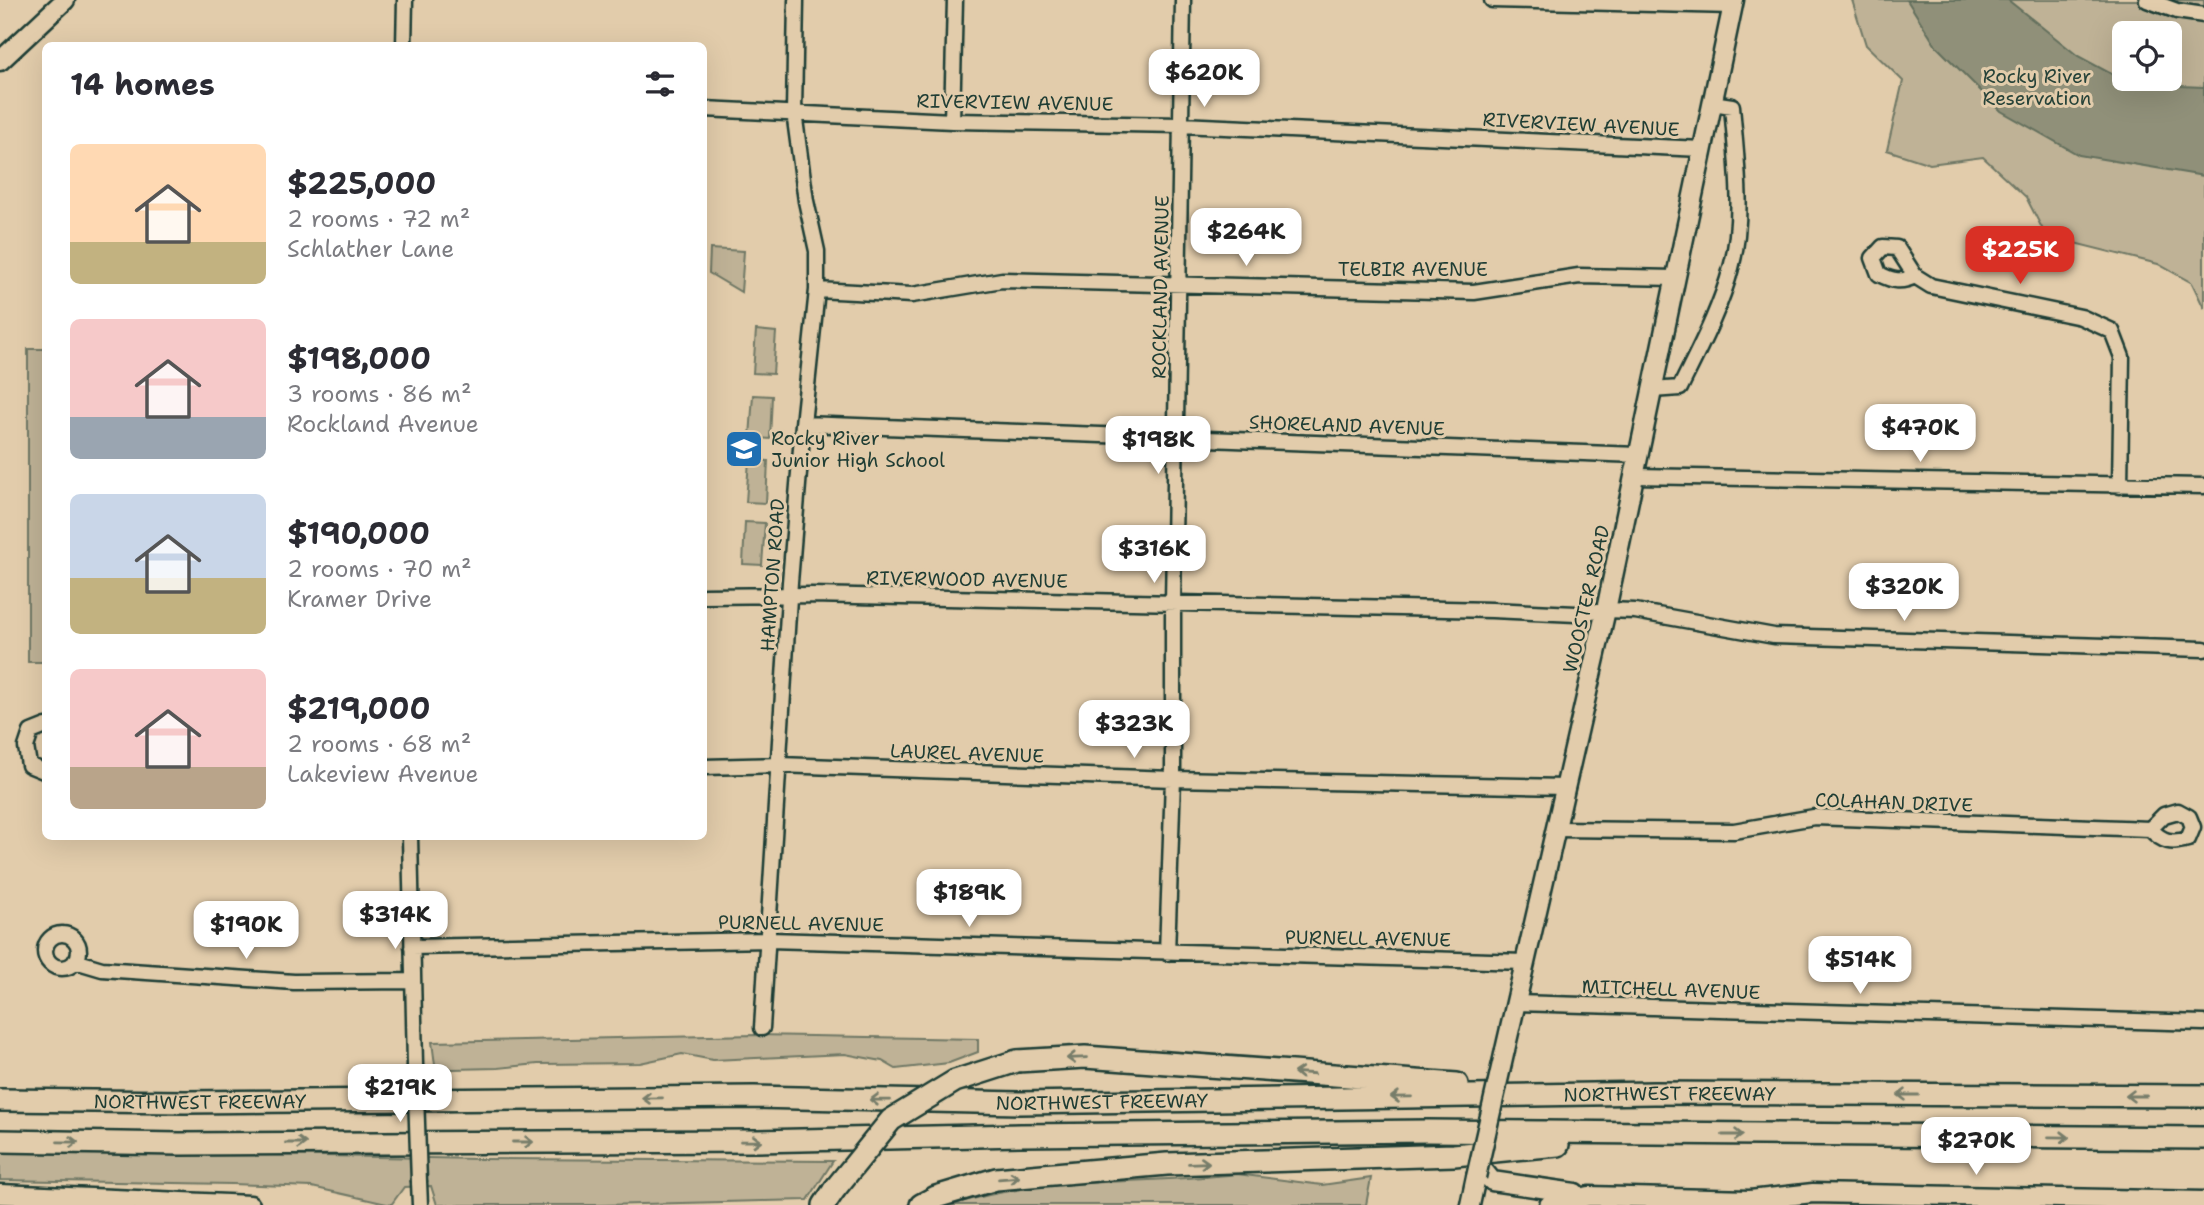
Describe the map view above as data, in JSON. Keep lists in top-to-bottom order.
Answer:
{
  "streets": {
    "highway": ["NORTHWEST FREEWAY"],
    "main road": ["WOOSTER ROAD"],
    "street": [
      "RIVERVIEW AVENUE",
      "TELBIR AVENUE",
      "ROCKLAND AVENUE",
      "SHORELAND AVENUE",
      "HAMPTON ROAD",
      "RIVERWOOD AVENUE",
      "LAUREL AVENUE",
      "COLAHAN DRIVE",
      "PURNELL AVENUE",
      "MITCHELL AVENUE"
    ]
  },
  "crossings": [
    ["RIVERVIEW AVENUE", "ROCKLAND AVENUE"],
    ["RIVERVIEW AVENUE", "HAMPTON ROAD"],
    ["RIVERVIEW AVENUE", "WOOSTER ROAD"],
    ["TELBIR AVENUE", "ROCKLAND AVENUE"],
    ["TELBIR AVENUE", "HAMPTON ROAD"],
    ["TELBIR AVENUE", "WOOSTER ROAD"],
    ["ROCKLAND AVENUE", "SHORELAND AVENUE"],
    ["ROCKLAND AVENUE", "RIVERWOOD AVENUE"],
    ["ROCKLAND AVENUE", "LAUREL AVENUE"],
    ["ROCKLAND AVENUE", "PURNELL AVENUE"],
    ["SHORELAND AVENUE", "HAMPTON ROAD"],
    ["SHORELAND AVENUE", "WOOSTER ROAD"],
    ["HAMPTON ROAD", "RIVERWOOD AVENUE"],
    ["HAMPTON ROAD", "LAUREL AVENUE"],
    ["HAMPTON ROAD", "PURNELL AVENUE"],
    ["RIVERWOOD AVENUE", "WOOSTER ROAD"],
    ["WOOSTER ROAD", "LAUREL AVENUE"],
    ["WOOSTER ROAD", "COLAHAN DRIVE"],
    ["WOOSTER ROAD", "PURNELL AVENUE"],
    ["WOOSTER ROAD", "MITCHELL AVENUE"]
  ],
  "parks": ["Rocky River Reservation"],
  "places": {
    "school or university": ["Rocky River Junior High School"]
  },
  "page": {
    "heading": "14 homes",
    "price": [
      "$620K",
      "$264K",
      "$225K",
      "$470K",
      "$198K",
      "$316K",
      "$320K",
      "$323K",
      "$189K",
      "$314K",
      "$190K",
      "$514K",
      "$219K",
      "$270K"
    ],
    "list": [
      {
        "name": "$225,000",
        "note": "2 rooms · 72 m² · Schlather Lane"
      },
      {
        "name": "$198,000",
        "note": "3 rooms · 86 m² · Rockland Avenue"
      },
      {
        "name": "$190,000",
        "note": "2 rooms · 70 m² · Kramer Drive"
      },
      {
        "name": "$219,000",
        "note": "2 rooms · 68 m² · Lakeview Avenue"
      }
    ]
  }
}
